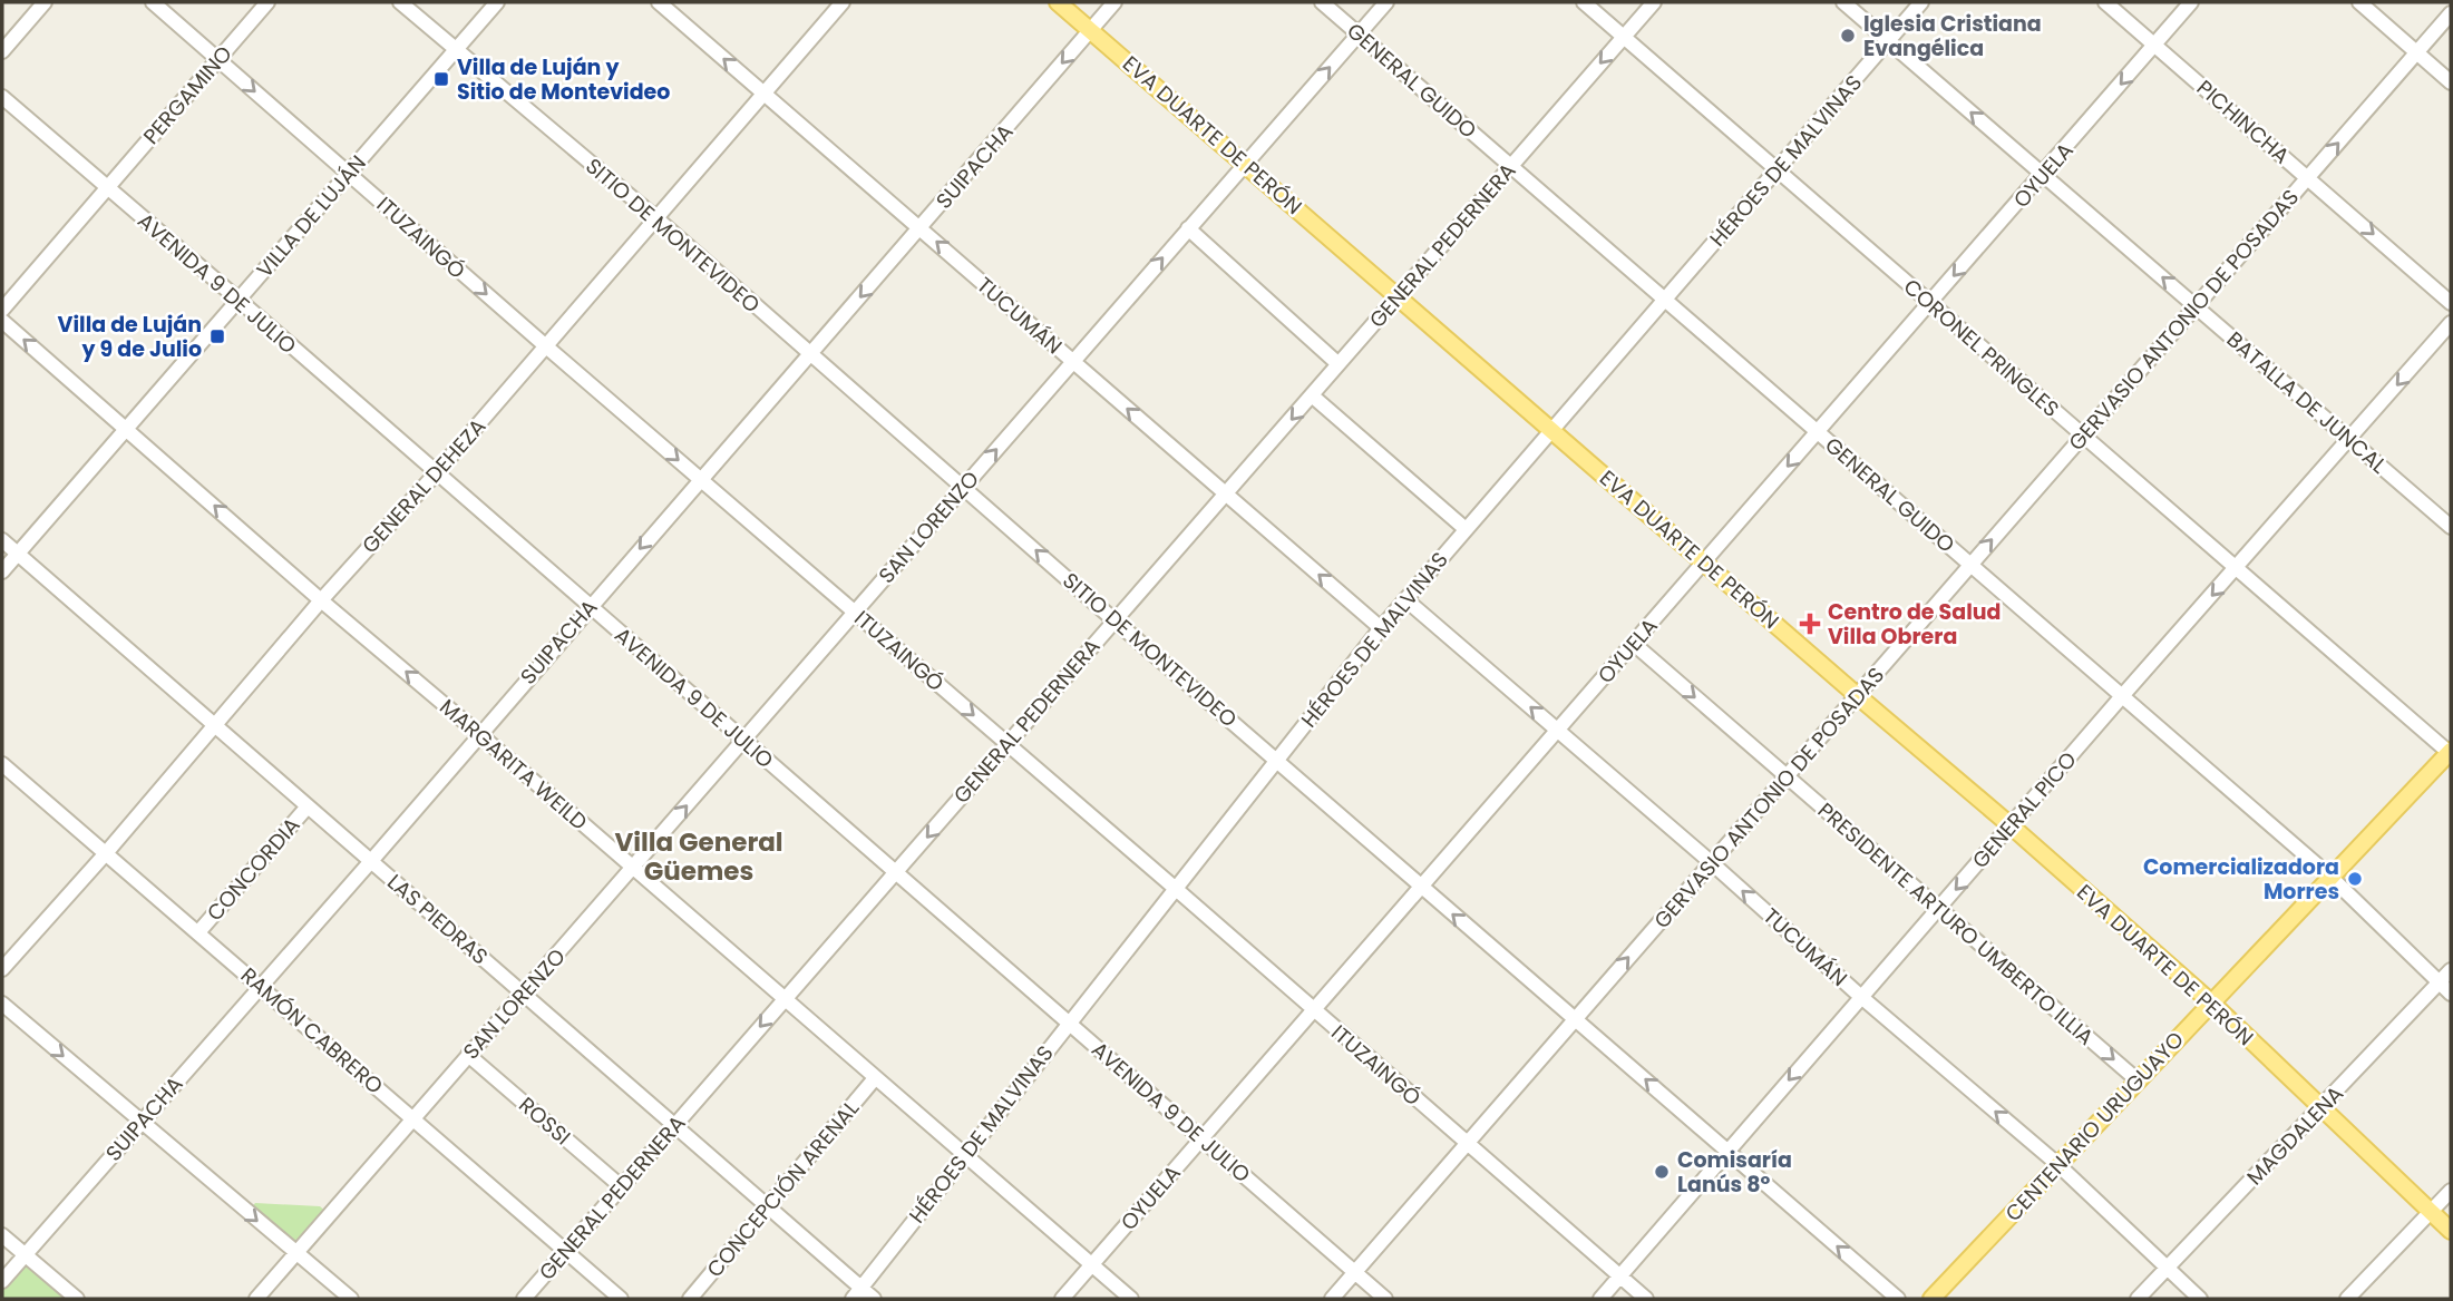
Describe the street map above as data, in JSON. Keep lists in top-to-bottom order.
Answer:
{
  "streets": {
    "main road": ["EVA DUARTE DE PERÓN", "CENTENARIO URUGUAYO"],
    "street": [
      "GENERAL GUIDO",
      "PERGAMINO",
      "PICHINCHA",
      "HÉROES DE MALVINAS",
      "SUIPACHA",
      "OYUELA",
      "VILLA DE LUJÁN",
      "SITIO DE MONTEVIDEO",
      "ITUZAINGÓ",
      "GENERAL PEDERNERA",
      "AVENIDA 9 DE JULIO",
      "TUCUMÁN",
      "GERVASIO ANTONIO DE POSADAS",
      "CORONEL PRINGLES",
      "BATALLA DE JUNCAL",
      "GENERAL DEHEZA",
      "SAN LORENZO",
      "MARGARITA WEILD",
      "GENERAL PICO",
      "CONCORDIA",
      "LAS PIEDRAS",
      "PRESIDENTE ARTURO UMBERTO ILLIA",
      "RAMÓN CABRERO",
      "ROSSI",
      "MAGDALENA",
      "CONCEPCIÓN ARENAL"
    ]
  },
  "crossings": [
    ["GENERAL GUIDO", "HÉROES DE MALVINAS"],
    ["GENERAL GUIDO", "OYUELA"],
    ["GENERAL GUIDO", "GENERAL PEDERNERA"],
    ["GENERAL GUIDO", "GERVASIO ANTONIO DE POSADAS"],
    ["GENERAL GUIDO", "SAN LORENZO"],
    ["GENERAL GUIDO", "GENERAL PICO"],
    ["GENERAL GUIDO", "CENTENARIO URUGUAYO"],
    ["GENERAL GUIDO", "MAGDALENA"],
    ["PERGAMINO", "ITUZAINGÓ"],
    ["PERGAMINO", "AVENIDA 9 DE JULIO"],
    ["PICHINCHA", "OYUELA"],
    ["PICHINCHA", "GERVASIO ANTONIO DE POSADAS"],
    ["EVA DUARTE DE PERÓN", "HÉROES DE MALVINAS"],
    ["EVA DUARTE DE PERÓN", "SUIPACHA"],
    ["EVA DUARTE DE PERÓN", "OYUELA"],
    ["EVA DUARTE DE PERÓN", "GENERAL PEDERNERA"],
    ["EVA DUARTE DE PERÓN", "GERVASIO ANTONIO DE POSADAS"],
    ["EVA DUARTE DE PERÓN", "SAN LORENZO"],
    ["EVA DUARTE DE PERÓN", "GENERAL PICO"],
    ["EVA DUARTE DE PERÓN", "CENTENARIO URUGUAYO"],
    ["EVA DUARTE DE PERÓN", "MAGDALENA"],
    ["HÉROES DE MALVINAS", "SITIO DE MONTEVIDEO"],
    ["HÉROES DE MALVINAS", "ITUZAINGÓ"],
    ["HÉROES DE MALVINAS", "AVENIDA 9 DE JULIO"],
    ["HÉROES DE MALVINAS", "TUCUMÁN"],
    ["HÉROES DE MALVINAS", "CORONEL PRINGLES"],
    ["HÉROES DE MALVINAS", "BATALLA DE JUNCAL"],
    ["HÉROES DE MALVINAS", "MARGARITA WEILD"],
    ["HÉROES DE MALVINAS", "LAS PIEDRAS"],
    ["SUIPACHA", "SITIO DE MONTEVIDEO"],
    ["SUIPACHA", "ITUZAINGÓ"],
    ["SUIPACHA", "AVENIDA 9 DE JULIO"],
    ["SUIPACHA", "TUCUMÁN"],
    ["SUIPACHA", "MARGARITA WEILD"],
    ["SUIPACHA", "LAS PIEDRAS"],
    ["SUIPACHA", "RAMÓN CABRERO"],
    ["OYUELA", "SITIO DE MONTEVIDEO"],
    ["OYUELA", "ITUZAINGÓ"],
    ["OYUELA", "AVENIDA 9 DE JULIO"],
    ["OYUELA", "TUCUMÁN"],
    ["OYUELA", "CORONEL PRINGLES"],
    ["OYUELA", "BATALLA DE JUNCAL"],
    ["OYUELA", "MARGARITA WEILD"],
    ["OYUELA", "PRESIDENTE ARTURO UMBERTO ILLIA"],
    ["VILLA DE LUJÁN", "SITIO DE MONTEVIDEO"],
    ["VILLA DE LUJÁN", "ITUZAINGÓ"],
    ["VILLA DE LUJÁN", "AVENIDA 9 DE JULIO"],
    ["VILLA DE LUJÁN", "MARGARITA WEILD"],
    ["VILLA DE LUJÁN", "LAS PIEDRAS"],
    ["SITIO DE MONTEVIDEO", "GENERAL PEDERNERA"],
    ["SITIO DE MONTEVIDEO", "GERVASIO ANTONIO DE POSADAS"],
    ["SITIO DE MONTEVIDEO", "GENERAL DEHEZA"],
    ["SITIO DE MONTEVIDEO", "SAN LORENZO"],
    ["SITIO DE MONTEVIDEO", "GENERAL PICO"],
    ["ITUZAINGÓ", "GENERAL PEDERNERA"],
    ["ITUZAINGÓ", "GERVASIO ANTONIO DE POSADAS"],
    ["ITUZAINGÓ", "GENERAL DEHEZA"],
    ["ITUZAINGÓ", "SAN LORENZO"],
    ["ITUZAINGÓ", "GENERAL PICO"],
    ["GENERAL PEDERNERA", "AVENIDA 9 DE JULIO"],
    ["GENERAL PEDERNERA", "TUCUMÁN"],
    ["GENERAL PEDERNERA", "CORONEL PRINGLES"],
    ["GENERAL PEDERNERA", "MARGARITA WEILD"],
    ["GENERAL PEDERNERA", "LAS PIEDRAS"],
    ["GENERAL PEDERNERA", "RAMÓN CABRERO"],
    ["GENERAL PEDERNERA", "ROSSI"],
    ["AVENIDA 9 DE JULIO", "GERVASIO ANTONIO DE POSADAS"],
    ["AVENIDA 9 DE JULIO", "GENERAL DEHEZA"],
    ["AVENIDA 9 DE JULIO", "SAN LORENZO"],
    ["TUCUMÁN", "GERVASIO ANTONIO DE POSADAS"],
    ["TUCUMÁN", "GENERAL DEHEZA"],
    ["TUCUMÁN", "SAN LORENZO"],
    ["TUCUMÁN", "GENERAL PICO"],
    ["TUCUMÁN", "CENTENARIO URUGUAYO"],
    ["TUCUMÁN", "MAGDALENA"],
    ["GERVASIO ANTONIO DE POSADAS", "CORONEL PRINGLES"],
    ["GERVASIO ANTONIO DE POSADAS", "BATALLA DE JUNCAL"],
    ["GERVASIO ANTONIO DE POSADAS", "PRESIDENTE ARTURO UMBERTO ILLIA"],
    ["CORONEL PRINGLES", "GENERAL PICO"],
    ["CORONEL PRINGLES", "CENTENARIO URUGUAYO"],
    ["BATALLA DE JUNCAL", "GENERAL PICO"],
    ["GENERAL DEHEZA", "MARGARITA WEILD"],
    ["GENERAL DEHEZA", "LAS PIEDRAS"],
    ["GENERAL DEHEZA", "RAMÓN CABRERO"],
    ["SAN LORENZO", "MARGARITA WEILD"],
    ["SAN LORENZO", "LAS PIEDRAS"],
    ["SAN LORENZO", "RAMÓN CABRERO"],
    ["SAN LORENZO", "ROSSI"],
    ["MARGARITA WEILD", "CONCEPCIÓN ARENAL"],
    ["GENERAL PICO", "PRESIDENTE ARTURO UMBERTO ILLIA"],
    ["CONCORDIA", "LAS PIEDRAS"],
    ["CONCORDIA", "RAMÓN CABRERO"],
    ["LAS PIEDRAS", "CONCEPCIÓN ARENAL"],
    ["PRESIDENTE ARTURO UMBERTO ILLIA", "CENTENARIO URUGUAYO"]
  ],
  "one_way": [
    "PICHINCHA",
    "SUIPACHA",
    "SITIO DE MONTEVIDEO",
    "ITUZAINGÓ",
    "GENERAL PEDERNERA",
    "TUCUMÁN",
    "BATALLA DE JUNCAL",
    "SAN LORENZO",
    "MARGARITA WEILD",
    "GENERAL PICO",
    "PRESIDENTE ARTURO UMBERTO ILLIA"
  ],
  "districts": ["Villa General Güemes"],
  "places": {
    "other": ["Iglesia Cristiana Evangélica", "Comercializadora Morres", "Comisaría Lanús 8°"],
    "transit": ["Villa de Luján y Sitio de Montevideo", "Villa de Luján y 9 de Julio"],
    "health": ["Centro de Salud Villa Obrera"]
  }
}
